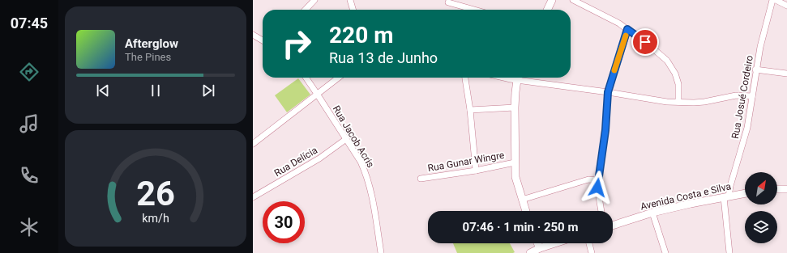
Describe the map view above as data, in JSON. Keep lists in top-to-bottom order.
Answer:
{
  "streets": {
    "street": [
      "Rua Josué Cordeiro",
      "Rua Jacob Acris",
      "Rua Delícia",
      "Rua Gunar Wingre",
      "Avenida Costa e Silva"
    ]
  },
  "crossings": [
    ["Rua Josué Cordeiro", "Avenida Costa e Silva"],
    ["Rua Jacob Acris", "Rua Delícia"]
  ],
  "north": "top right",
  "page": {
    "tabs": "07:45",
    "turn": ["220 m", "Rua 13 de Junho"],
    "song": ["Afterglow", "The Pines"],
    "limit": "30",
    "trip": "07:46 · 1 min · 250 m",
    "gauge": ["26", "km/h"]
  }
}
